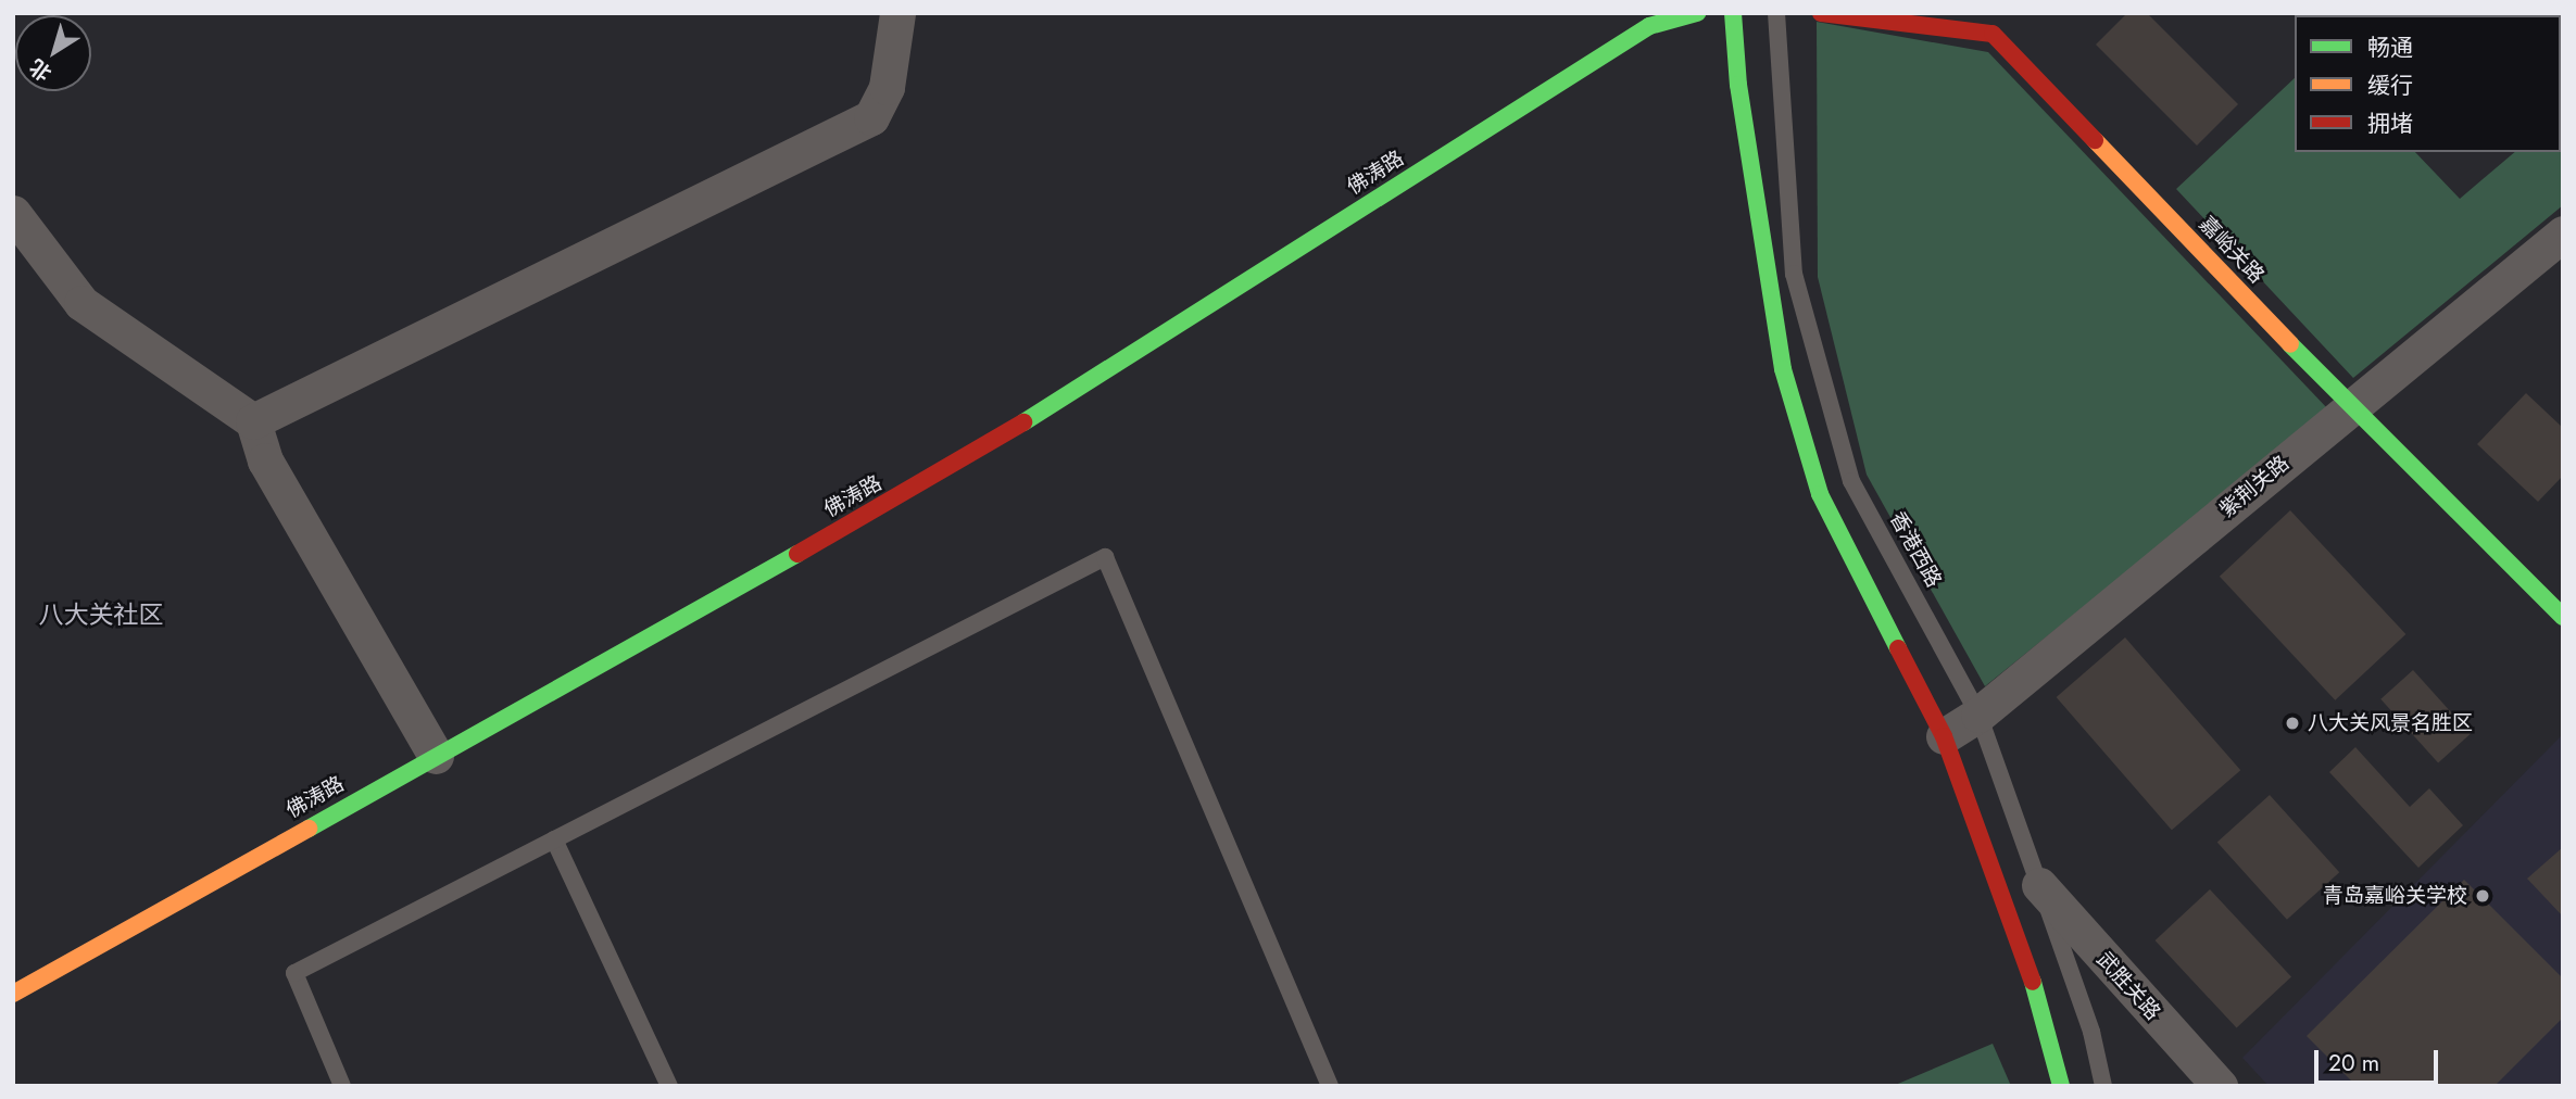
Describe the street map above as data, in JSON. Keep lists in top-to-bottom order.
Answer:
{
  "streets": {
    "street": [
      "佛涛路",
      "嘉峪关路",
      "紫荆关路",
      "武胜关路"
    ],
    "lane": ["香港西路"]
  },
  "crossings": [
    ["嘉峪关路", "紫荆关路"],
    ["紫荆关路", "香港西路"],
    ["香港西路", "武胜关路"]
  ],
  "districts": ["八大关社区"],
  "places": ["八大关风景名胜区", "青岛嘉峪关学校"],
  "legend": ["畅通", "缓行", "拥堵"],
  "scale_bar": "20 m",
  "north": "bottom left"
}
